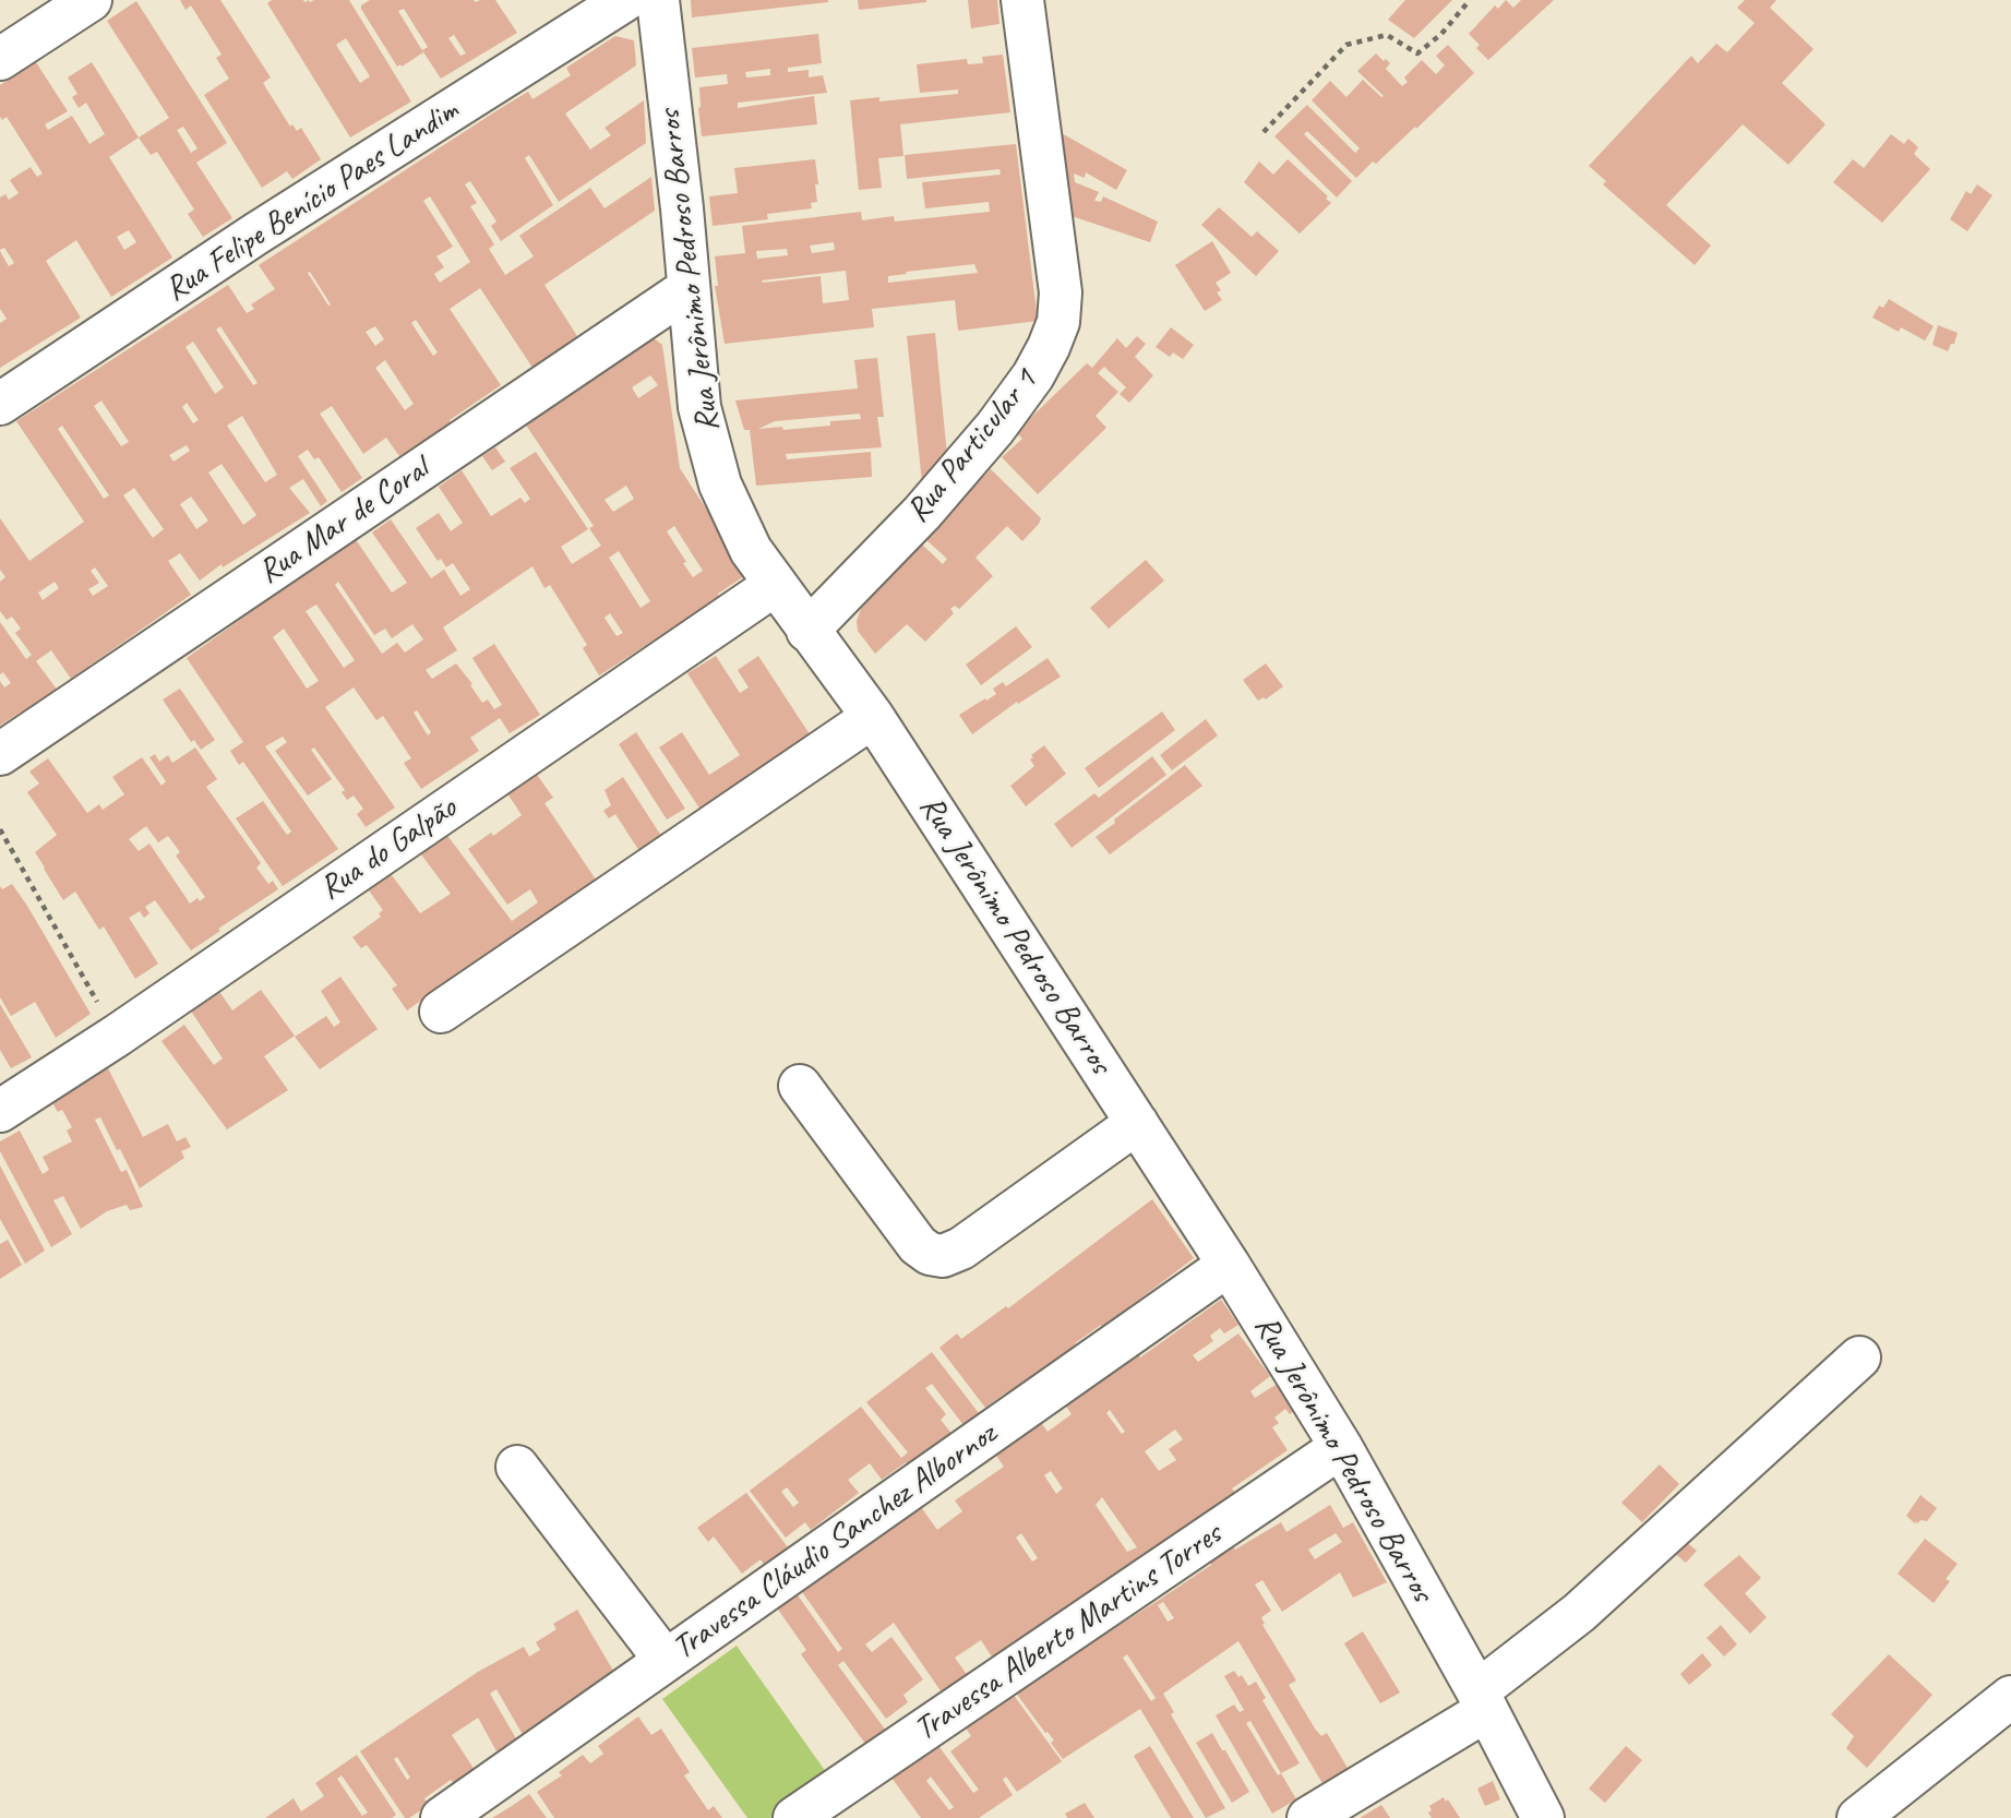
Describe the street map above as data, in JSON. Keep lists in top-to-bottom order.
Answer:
{
  "streets": {
    "street": [
      "Rua Felipe Benício Paes Landim",
      "Rua Jerônimo Pedroso Barros",
      "Rua Particular 1",
      "Rua Mar de Coral",
      "Rua do Galpão",
      "Travessa Cláudio Sanchez Albornoz",
      "Travessa Alberto Martins Torres"
    ]
  },
  "crossings": [
    ["Rua Jerônimo Pedroso Barros", "Rua Particular 1"],
    ["Rua Jerônimo Pedroso Barros", "Rua Mar de Coral"],
    ["Rua Jerônimo Pedroso Barros", "Rua do Galpão"],
    ["Rua Jerônimo Pedroso Barros", "Travessa Cláudio Sanchez Albornoz"],
    ["Rua Jerônimo Pedroso Barros", "Travessa Alberto Martins Torres"]
  ]
}
